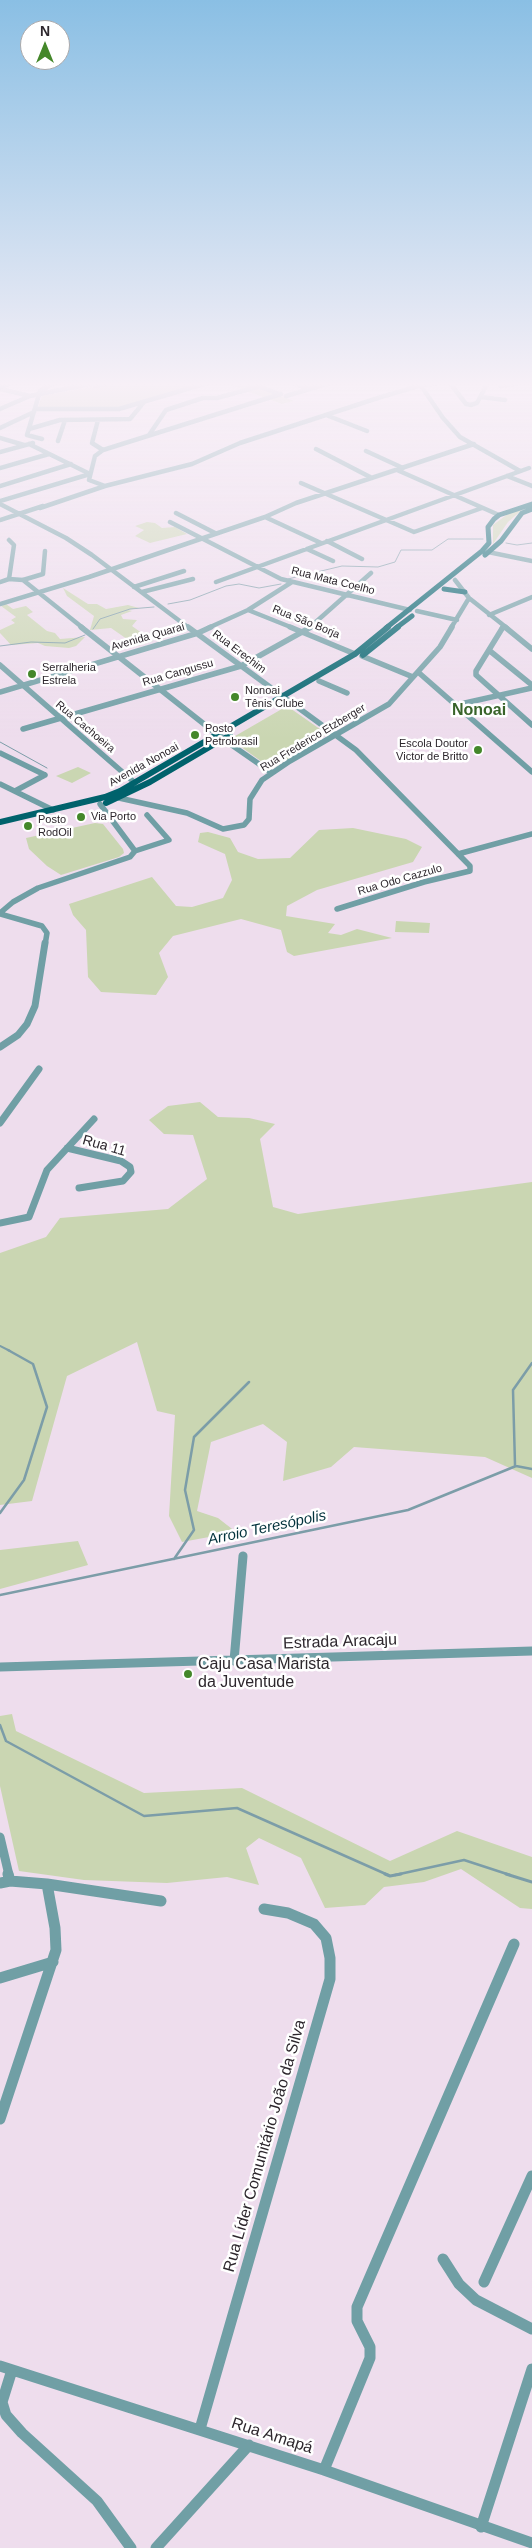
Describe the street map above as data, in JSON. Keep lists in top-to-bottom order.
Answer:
{
  "streets": {
    "main road": ["Avenida Nonoai"],
    "street": [
      "Rua Mata Coelho",
      "Rua São Borja",
      "Avenida Quaraí",
      "Rua Erechim",
      "Rua Cangussu",
      "Rua Cachoeira",
      "Rua Frederico Etzberger",
      "Rua Odo Cazzulo",
      "Rua 11",
      "Estrada Aracaju",
      "Rua Líder Comunitário João da Silva",
      "Rua Amapá"
    ]
  },
  "crossings": [
    ["Rua Mata Coelho", "Avenida Quaraí"],
    ["Rua Mata Coelho", "Rua Cangussu"],
    ["Rua Mata Coelho", "Avenida Nonoai"],
    ["Rua São Borja", "Avenida Quaraí"],
    ["Rua São Borja", "Rua Cangussu"],
    ["Rua São Borja", "Rua Frederico Etzberger"],
    ["Rua São Borja", "Avenida Nonoai"],
    ["Avenida Quaraí", "Rua Erechim"],
    ["Avenida Quaraí", "Rua Cachoeira"],
    ["Rua Erechim", "Rua Cangussu"],
    ["Rua Erechim", "Rua Frederico Etzberger"],
    ["Rua Erechim", "Avenida Nonoai"],
    ["Rua Erechim", "Rua Odo Cazzulo"],
    ["Rua Cangussu", "Rua Cachoeira"],
    ["Rua Cachoeira", "Avenida Nonoai"],
    ["Rua Frederico Etzberger", "Avenida Nonoai"],
    ["Rua Líder Comunitário João da Silva", "Rua Amapá"]
  ],
  "districts": ["Nonoai"],
  "water": ["Arroio Teresópolis"],
  "places": [
    "Serralheria Estrela",
    "Nonoai Tênis Clube",
    "Posto Petrobrasil",
    "Escola Doutor Victor de Britto",
    "Via Porto",
    "Posto RodOil",
    "Caju Casa Marista da Juventude"
  ],
  "north": "top"
}
